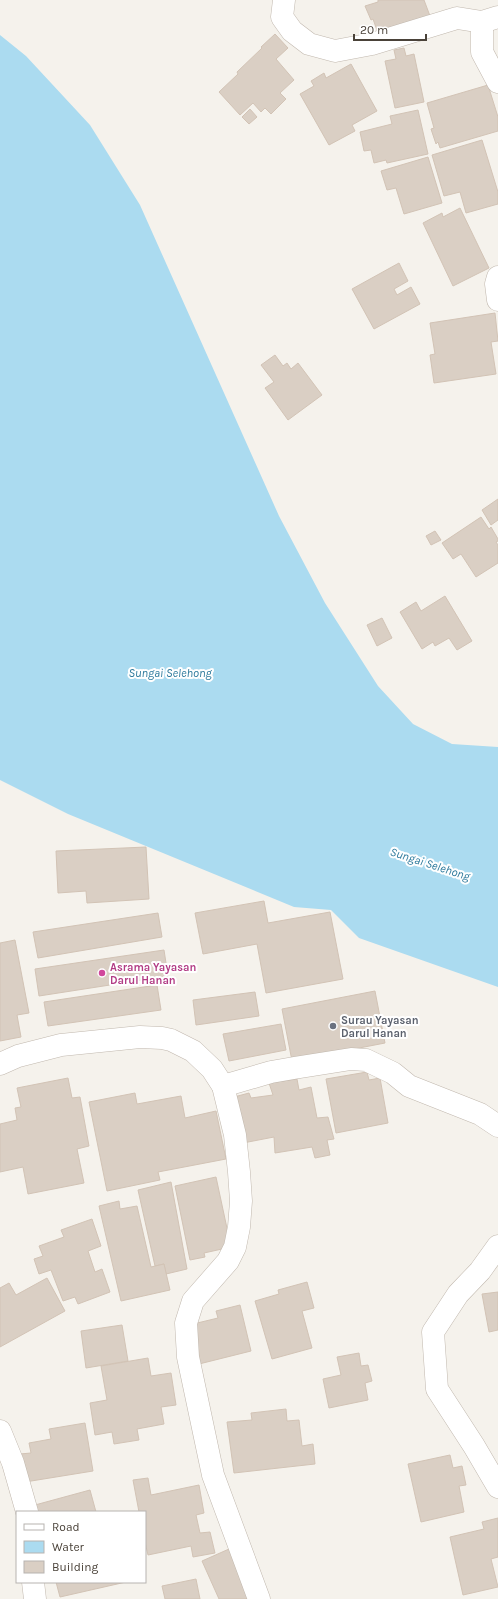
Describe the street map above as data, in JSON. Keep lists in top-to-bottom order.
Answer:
{
  "water": ["Sungai Selehong"],
  "places": ["Asrama Yayasan Darul Hanan", "Surau Yayasan Darul Hanan"],
  "legend": ["Road", "Water", "Building"],
  "scale_bar": "20 m"
}
